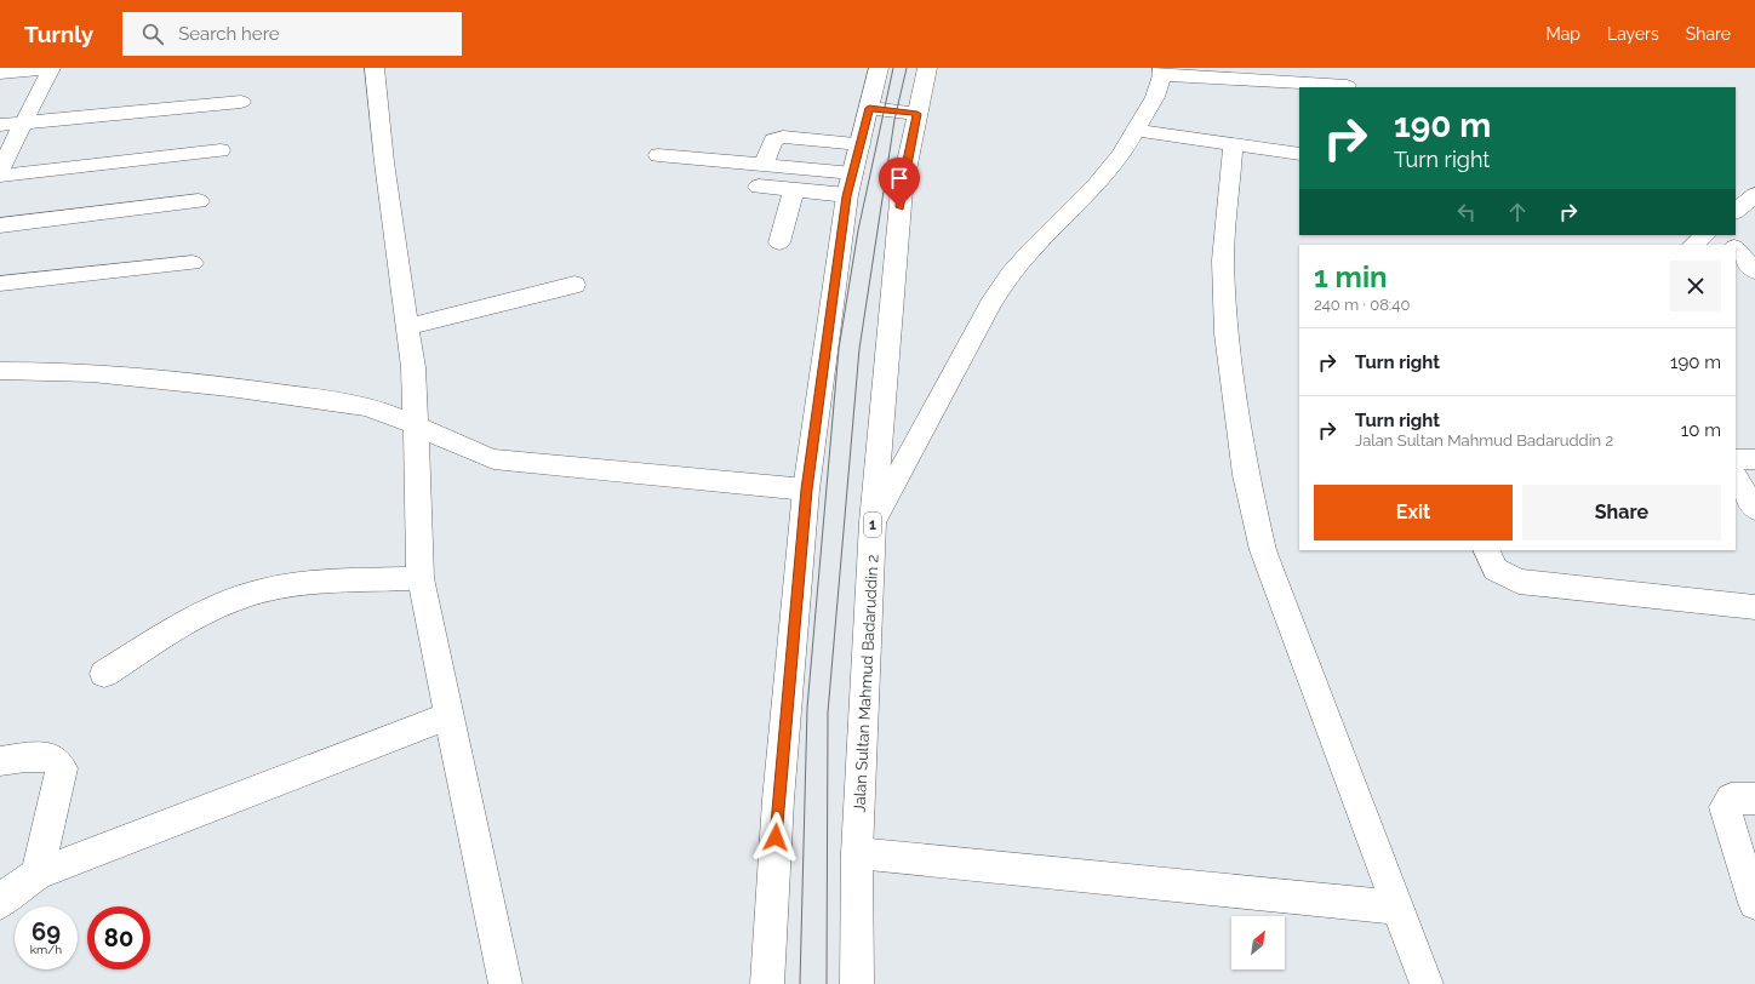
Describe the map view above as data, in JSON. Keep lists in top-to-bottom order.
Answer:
{
  "streets": {
    "main road": ["1", "Jalan Sultan Mahmud Badaruddin 2"]
  },
  "north": "top right",
  "page": {
    "header": "Turnly",
    "search": "Search here",
    "nav": ["Map", "Layers", "Share"],
    "turn": ["190 m", "Turn right"],
    "heading": ["1 min", "240 m · 08:40"],
    "list": [
      {
        "name": "Turn right",
        "value": "190 m"
      },
      {
        "name": "Turn right",
        "note": "Jalan Sultan Mahmud Badaruddin 2",
        "value": "10 m"
      }
    ],
    "buttons": ["Exit", "Share"],
    "speed": "69 km/h",
    "limit": "80"
  }
}
